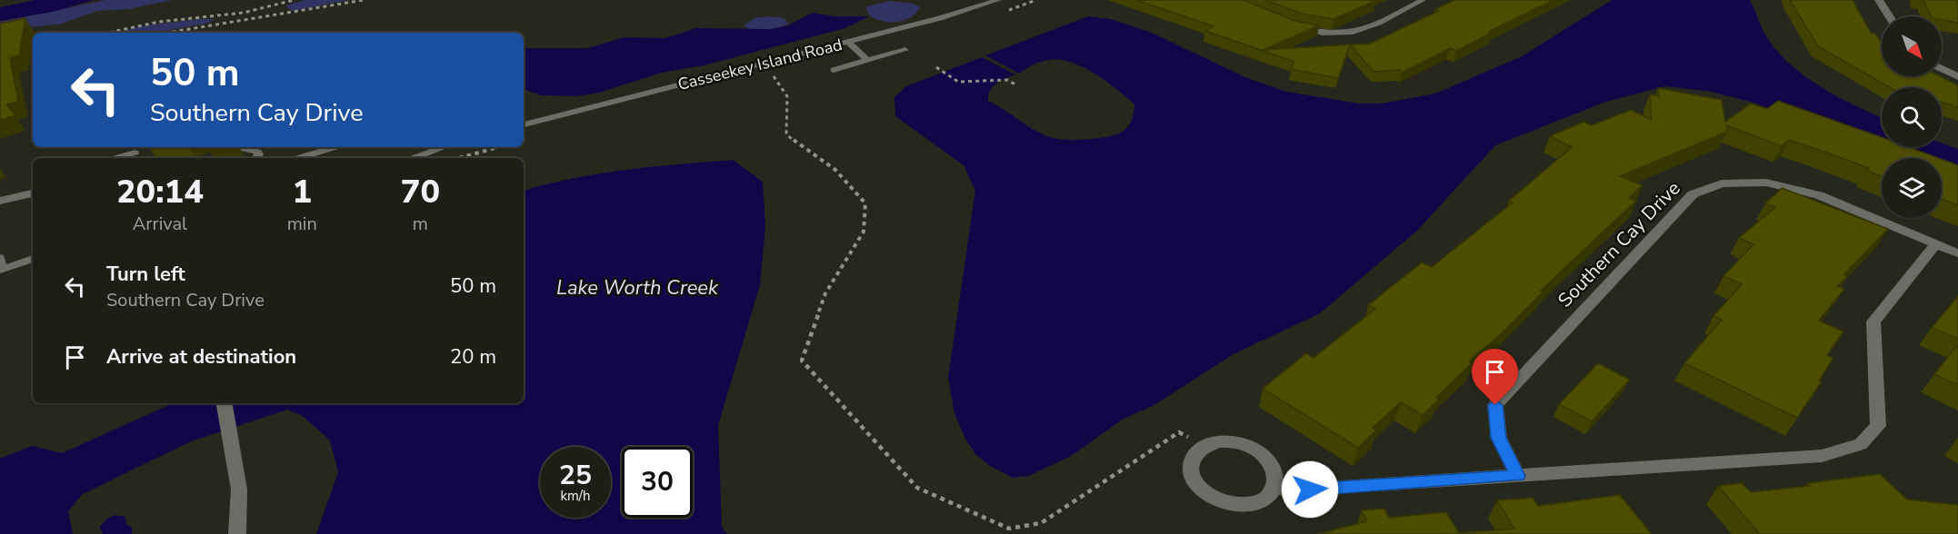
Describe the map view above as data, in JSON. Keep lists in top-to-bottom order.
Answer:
{
  "streets": {
    "street": ["Southern Cay Drive"],
    "lane": ["Casseekey Island Road"]
  },
  "water": ["Lake Worth Creek"],
  "north": "bottom right",
  "page": {
    "turn": ["50 m", "Southern Cay Drive"],
    "eta": [
      "20:14",
      "Arrival",
      "1",
      "min",
      "70",
      "m"
    ],
    "list": [
      {
        "name": "Turn left",
        "note": "Southern Cay Drive",
        "value": "50 m"
      },
      {
        "name": "Arrive at destination",
        "value": "20 m"
      }
    ],
    "speed": "25 km/h",
    "limit": "30"
  }
}
